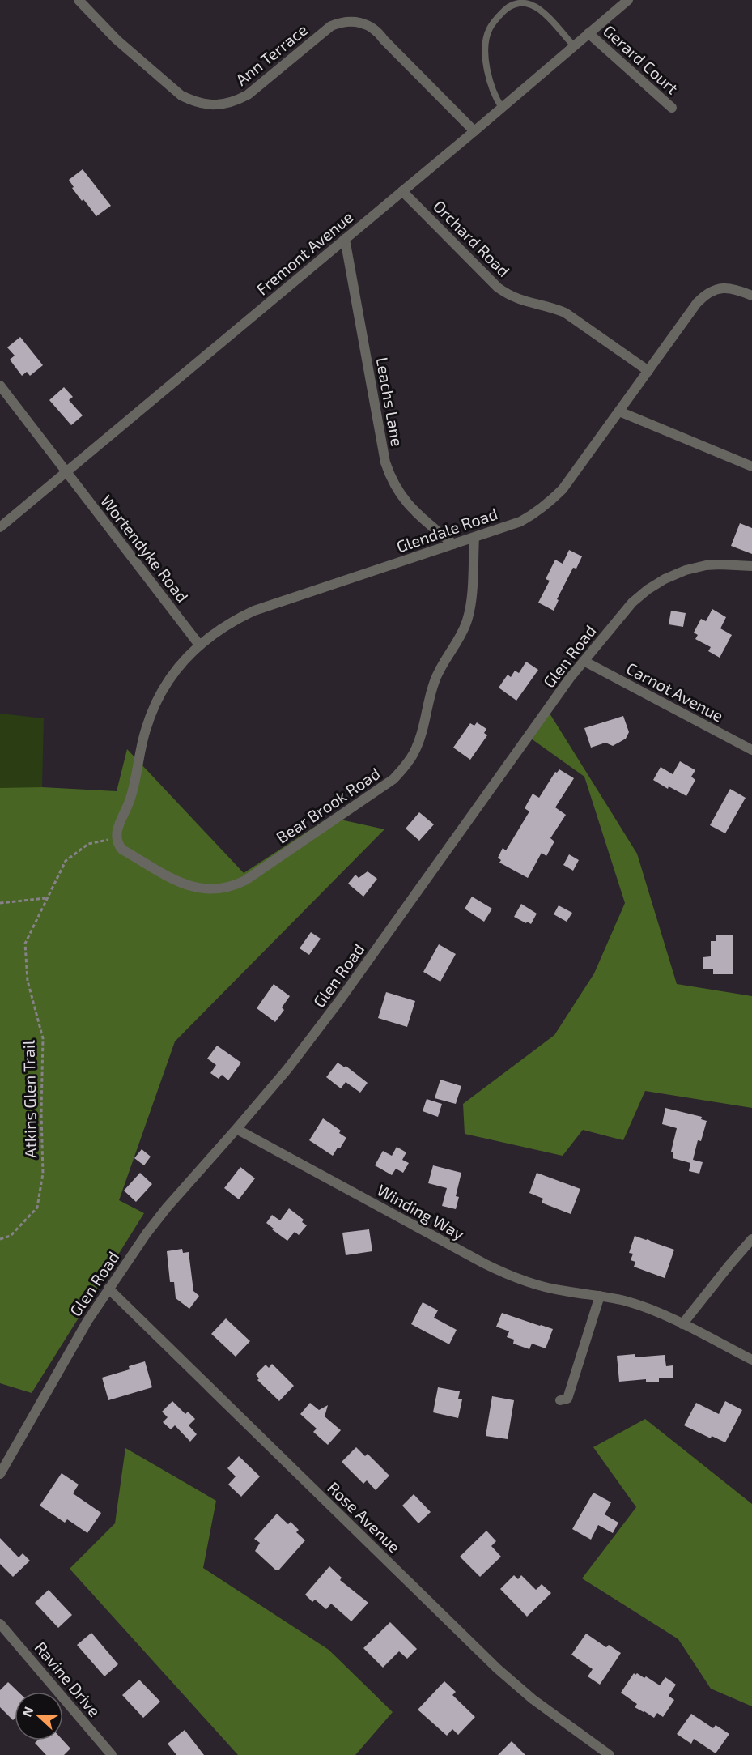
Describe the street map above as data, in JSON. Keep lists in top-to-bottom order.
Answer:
{
  "streets": {
    "street": [
      "Ann Terrace",
      "Gerard Court",
      "Orchard Road",
      "Fremont Avenue",
      "Leachs Lane",
      "Glendale Road",
      "Wortendyke Road",
      "Glen Road",
      "Carnot Avenue",
      "Bear Brook Road",
      "Winding Way",
      "Rose Avenue",
      "Ravine Drive"
    ],
    "path": ["Atkins Glen Trail"]
  },
  "crossings": [
    ["Ann Terrace", "Fremont Avenue"],
    ["Gerard Court", "Fremont Avenue"],
    ["Orchard Road", "Fremont Avenue"],
    ["Orchard Road", "Glendale Road"],
    ["Fremont Avenue", "Leachs Lane"],
    ["Fremont Avenue", "Wortendyke Road"],
    ["Leachs Lane", "Glendale Road"],
    ["Glendale Road", "Wortendyke Road"],
    ["Glendale Road", "Bear Brook Road"],
    ["Glendale Road", "Atkins Glen Trail"],
    ["Glen Road", "Carnot Avenue"],
    ["Glen Road", "Winding Way"],
    ["Glen Road", "Rose Avenue"],
    ["Bear Brook Road", "Atkins Glen Trail"]
  ],
  "north": "left"
}
